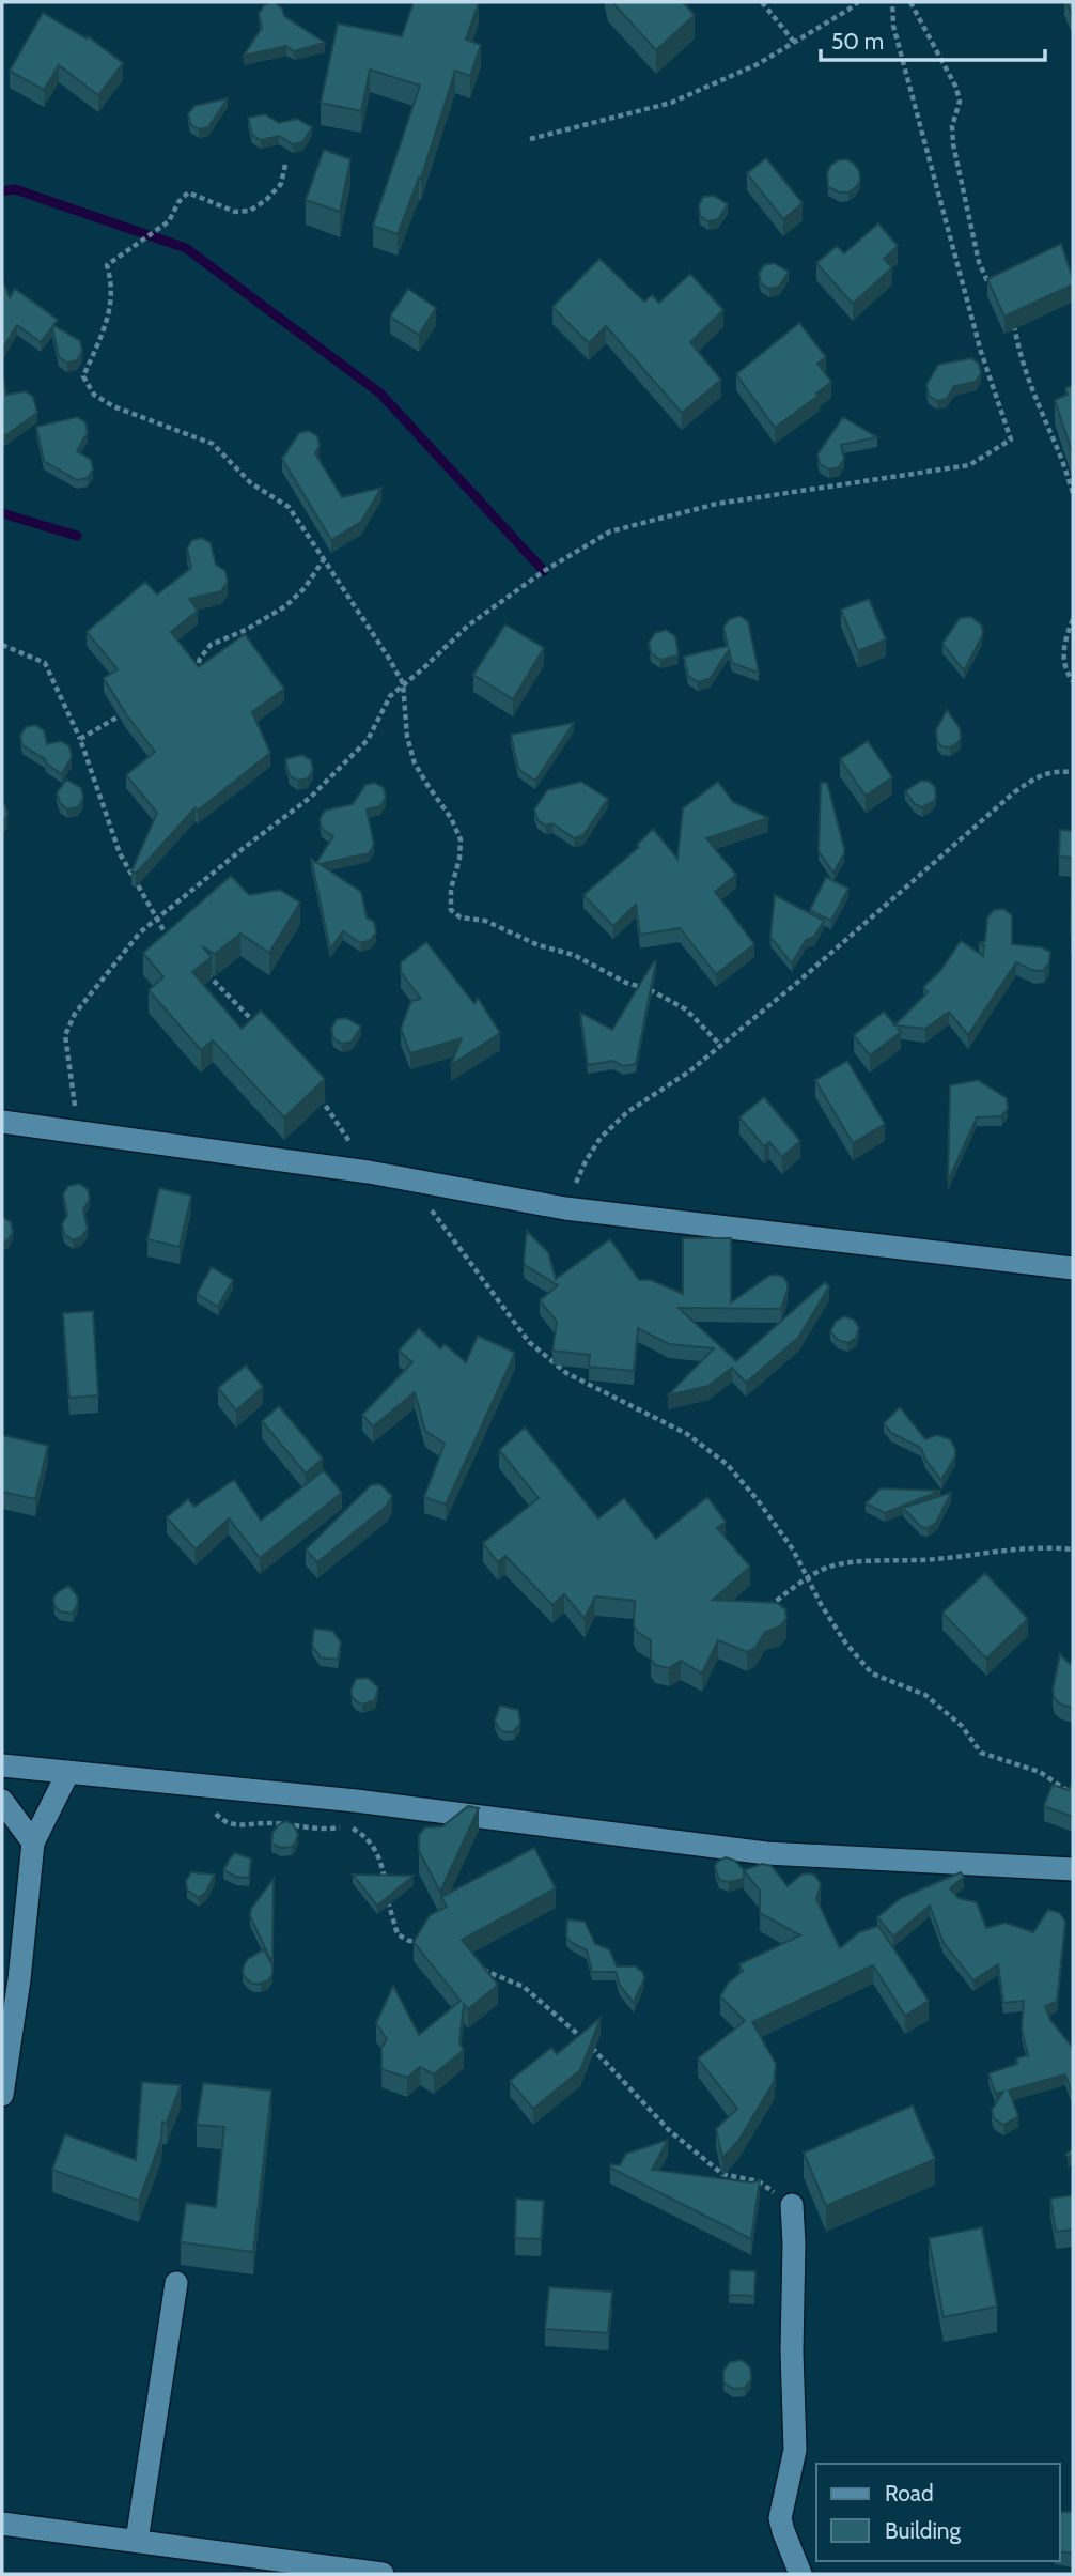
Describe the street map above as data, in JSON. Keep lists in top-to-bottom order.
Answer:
{
  "legend": ["Road", "Building"],
  "scale_bar": "50 m"
}
